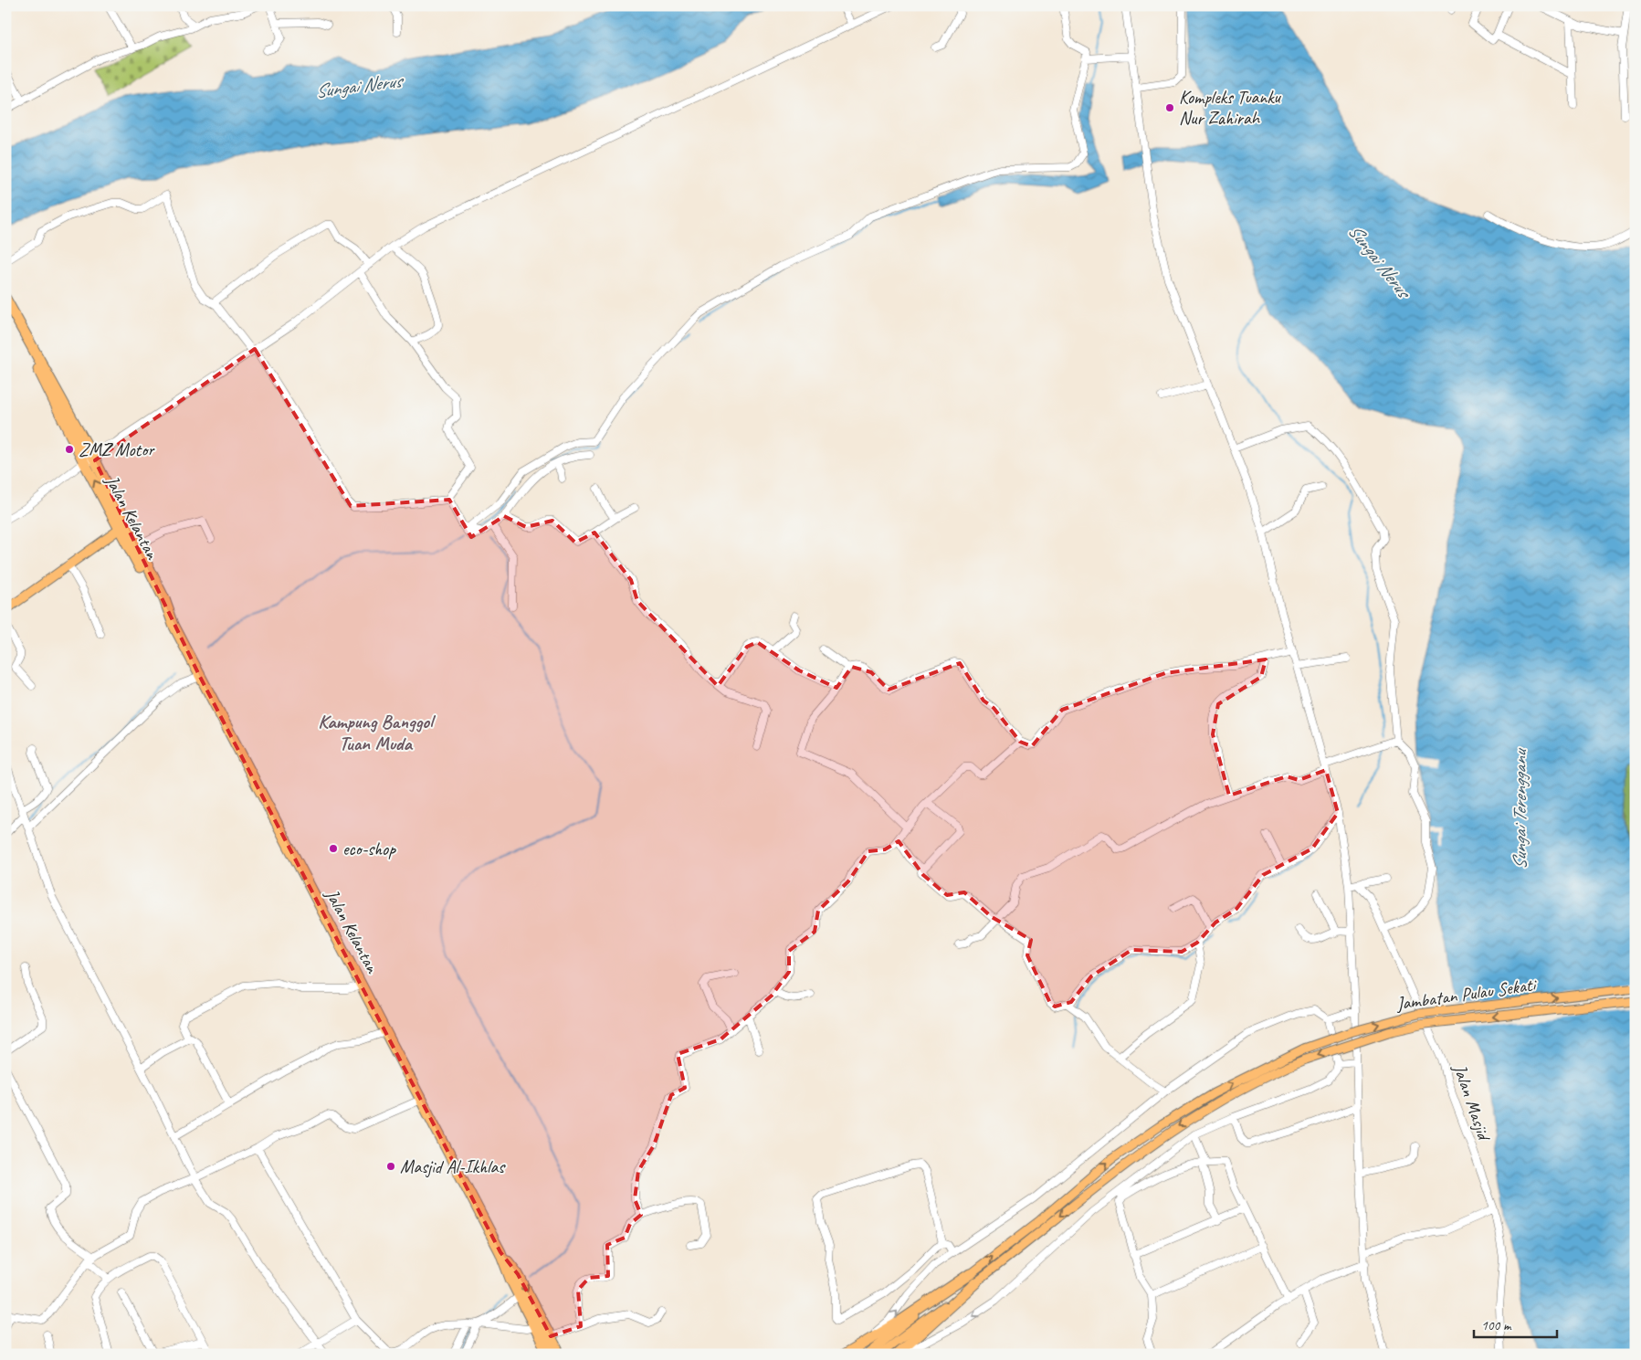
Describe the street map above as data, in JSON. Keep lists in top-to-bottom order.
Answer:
{
  "streets": {
    "highway": ["Jalan Kelantan"],
    "main road": ["Jambatan Pulau Sekati"],
    "street": ["Jalan Masjid"]
  },
  "districts": ["Kampung Banggol Tuan Muda"],
  "water": ["Sungai Nerus", "Sungai Terengganu"],
  "places": [
    "Kompleks Tuanku Nur Zahirah",
    "ZMZ Motor",
    "eco-shop",
    "Masjid Al-Ikhlas"
  ],
  "scale_bar": "100 m"
}
